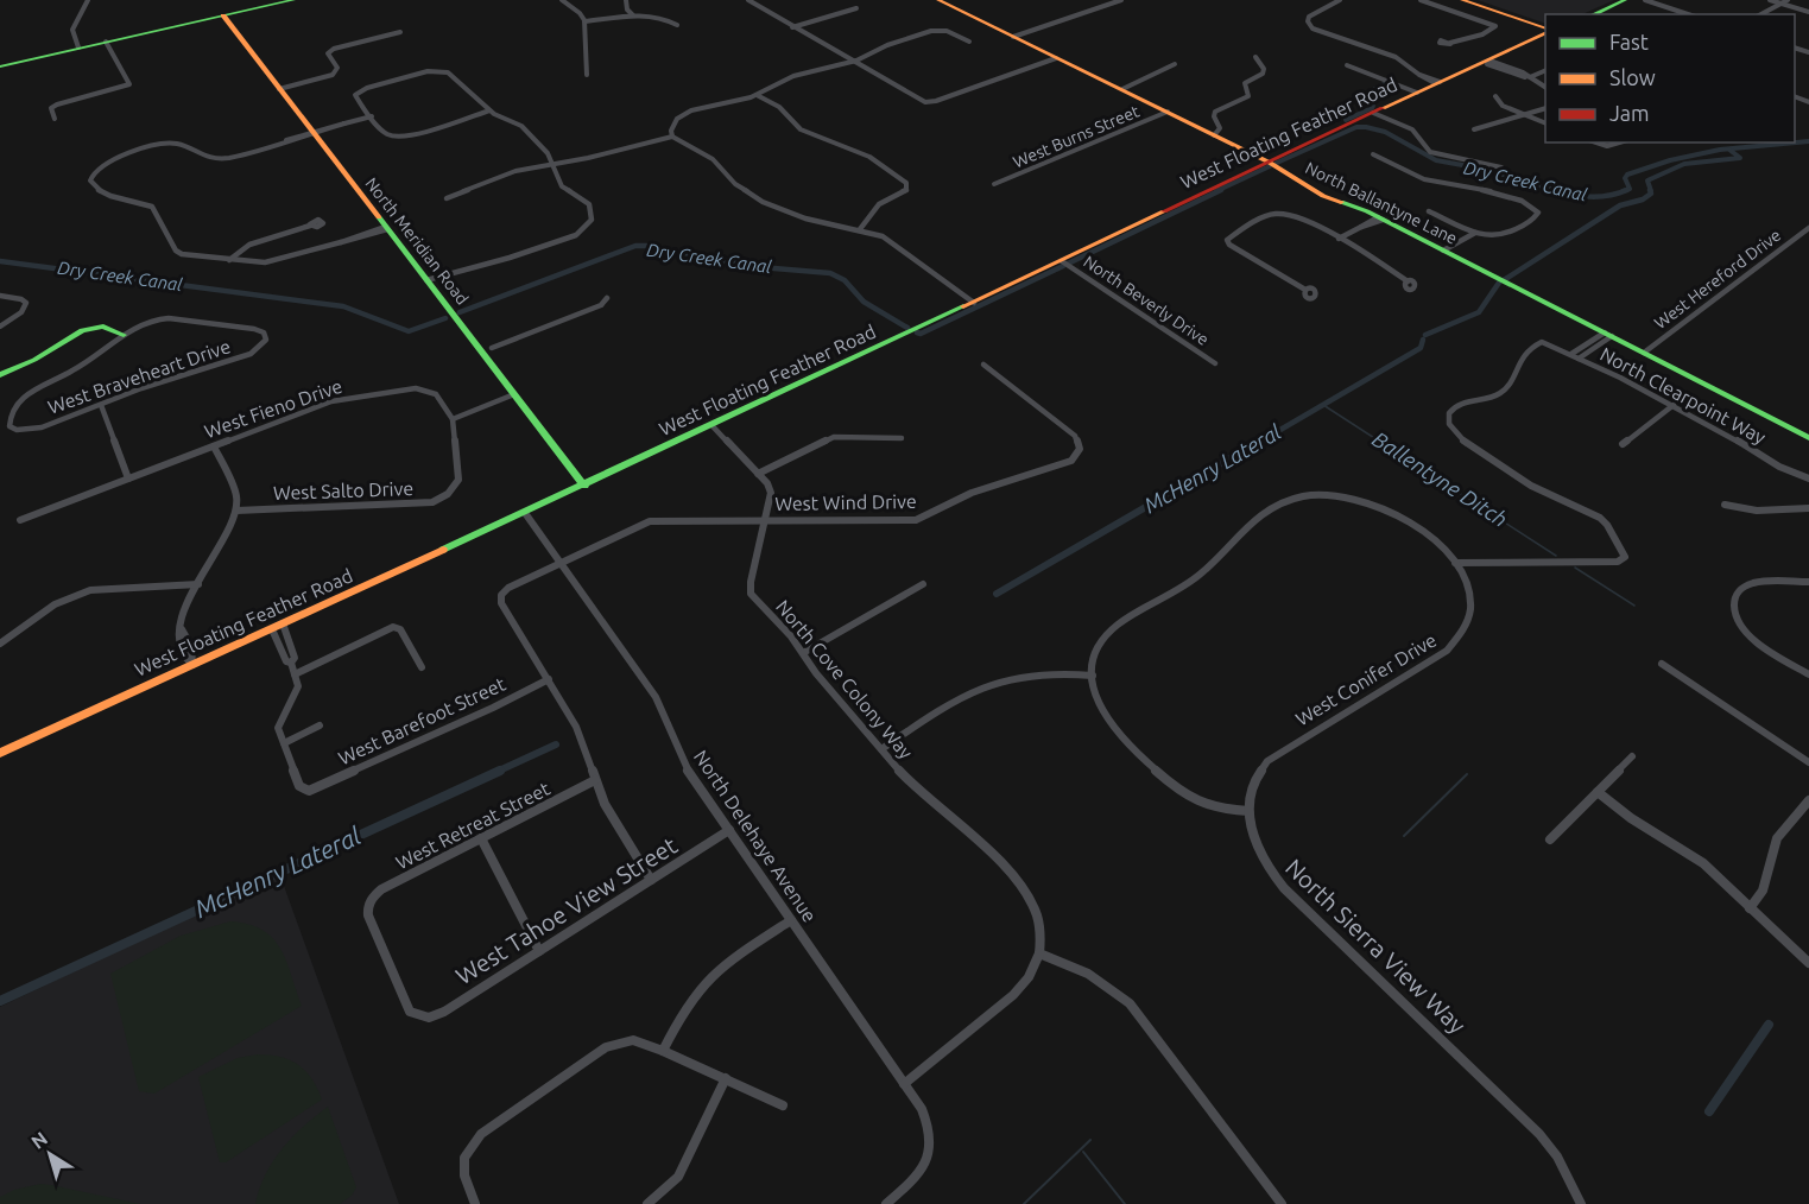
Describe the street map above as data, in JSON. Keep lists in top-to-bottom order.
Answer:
{
  "streets": {
    "street": [
      "West Floating Feather Road",
      "West Burns Street",
      "North Ballantyne Lane",
      "North Meridian Road",
      "West Hereford Drive",
      "North Beverly Drive",
      "West Braveheart Drive",
      "North Clearpoint Way",
      "West Fieno Drive",
      "West Salto Drive",
      "West Wind Drive",
      "North Cove Colony Way",
      "West Conifer Drive",
      "West Barefoot Street",
      "West Retreat Street",
      "North Delehaye Avenue",
      "West Tahoe View Street",
      "North Sierra View Way"
    ]
  },
  "crossings": [
    ["West Floating Feather Road", "North Ballantyne Lane"],
    ["West Floating Feather Road", "North Meridian Road"],
    ["West Floating Feather Road", "North Beverly Drive"],
    ["West Floating Feather Road", "North Cove Colony Way"],
    ["West Floating Feather Road", "North Delehaye Avenue"],
    ["West Burns Street", "North Ballantyne Lane"],
    ["North Ballantyne Lane", "West Hereford Drive"],
    ["North Clearpoint Way", "West Conifer Drive"],
    ["West Fieno Drive", "West Salto Drive"],
    ["West Wind Drive", "North Cove Colony Way"],
    ["West Wind Drive", "West Barefoot Street"],
    ["West Wind Drive", "North Delehaye Avenue"],
    ["West Conifer Drive", "North Sierra View Way"],
    ["West Retreat Street", "West Tahoe View Street"],
    ["North Delehaye Avenue", "West Tahoe View Street"]
  ],
  "water": ["Dry Creek Canal", "McHenry Lateral", "Ballentyne Ditch"],
  "legend": ["Fast", "Slow", "Jam"],
  "north": "top left"
}
